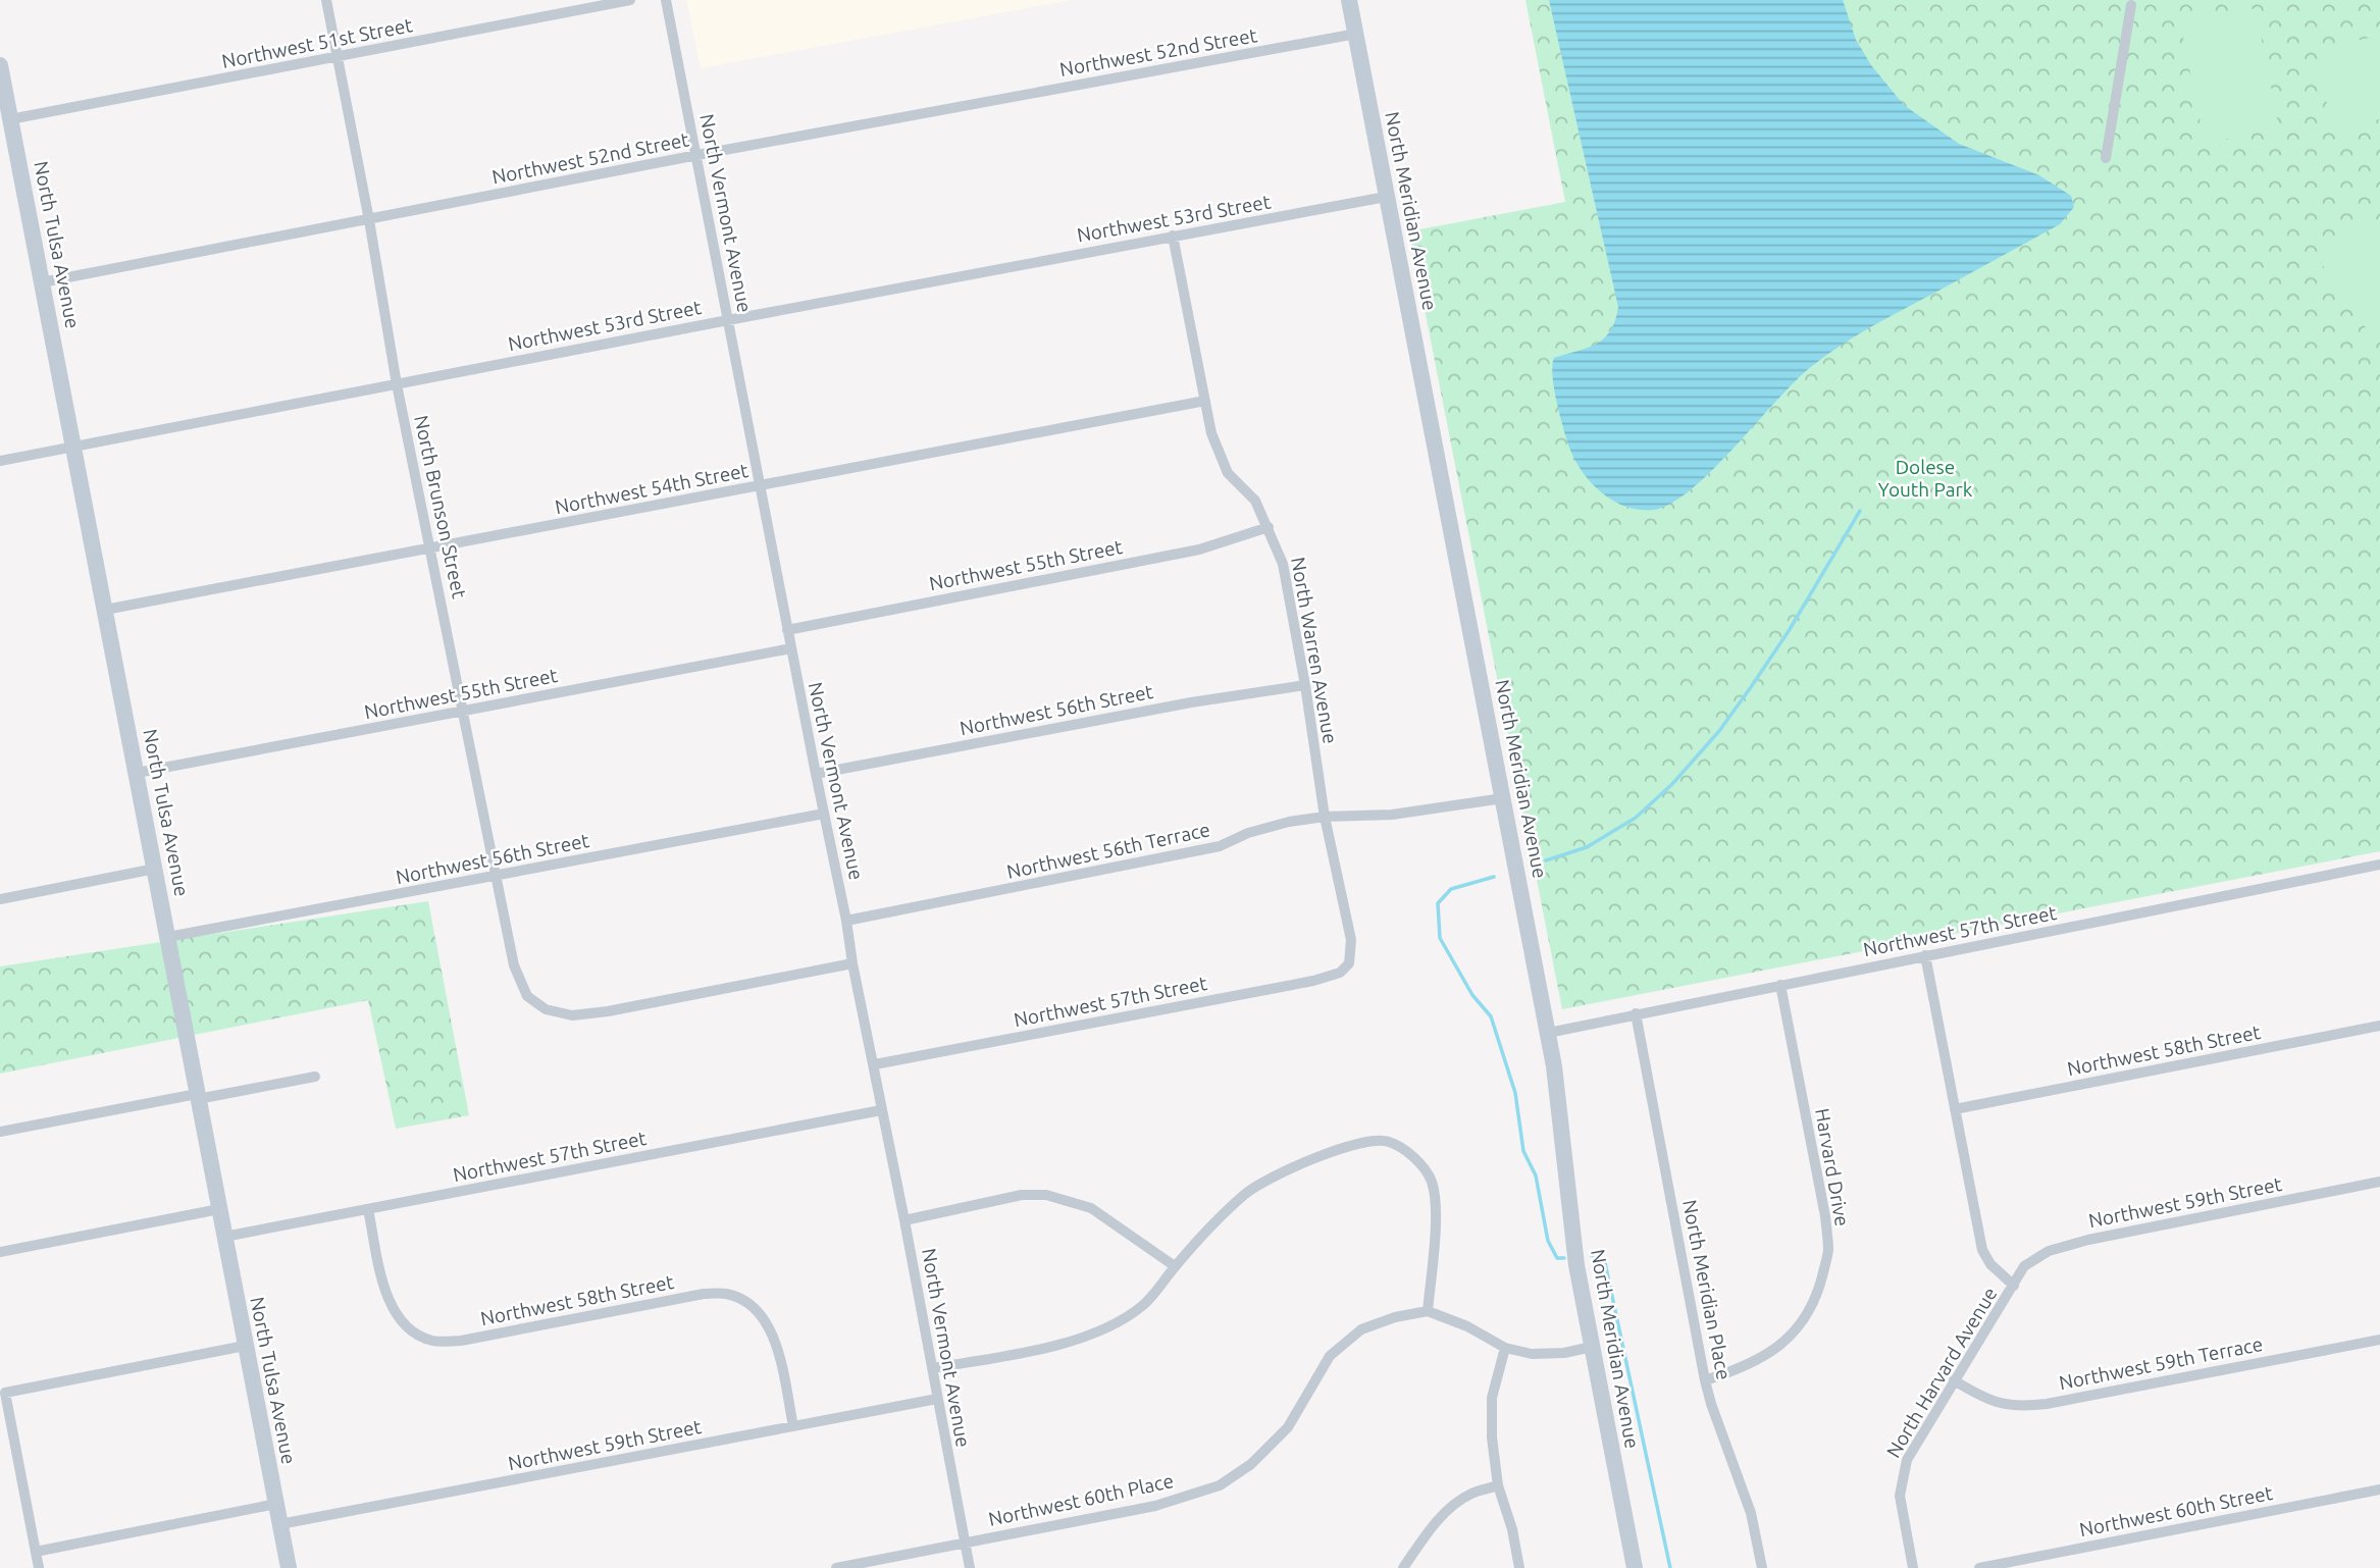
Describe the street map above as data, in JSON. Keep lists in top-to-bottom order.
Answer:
{
  "streets": {
    "main road": ["North Meridian Avenue", "North Tulsa Avenue"],
    "street": [
      "Northwest 51st Street",
      "Northwest 52nd Street",
      "North Vermont Avenue",
      "Northwest 53rd Street",
      "Northwest 54th Street",
      "North Brunson Street",
      "Northwest 55th Street",
      "North Warren Avenue",
      "Northwest 56th Street",
      "Northwest 56th Terrace",
      "Northwest 57th Street",
      "Northwest 58th Street",
      "Harvard Drive",
      "Northwest 59th Street",
      "North Meridian Place",
      "Northwest 59th Terrace",
      "North Harvard Avenue",
      "Northwest 60th Place",
      "Northwest 60th Street"
    ]
  },
  "crossings": [
    ["Northwest 51st Street", "North Tulsa Avenue"],
    ["Northwest 51st Street", "North Brunson Street"],
    ["Northwest 52nd Street", "North Meridian Avenue"],
    ["Northwest 52nd Street", "North Vermont Avenue"],
    ["Northwest 52nd Street", "North Tulsa Avenue"],
    ["Northwest 52nd Street", "North Brunson Street"],
    ["North Meridian Avenue", "Northwest 53rd Street"],
    ["North Meridian Avenue", "Northwest 56th Terrace"],
    ["North Meridian Avenue", "Northwest 57th Street"],
    ["North Vermont Avenue", "Northwest 53rd Street"],
    ["North Vermont Avenue", "Northwest 54th Street"],
    ["North Vermont Avenue", "North Brunson Street"],
    ["North Vermont Avenue", "Northwest 55th Street"],
    ["North Vermont Avenue", "Northwest 56th Street"],
    ["North Vermont Avenue", "Northwest 56th Terrace"],
    ["North Vermont Avenue", "Northwest 57th Street"],
    ["North Vermont Avenue", "Northwest 59th Street"],
    ["North Vermont Avenue", "Northwest 60th Place"],
    ["Northwest 53rd Street", "North Tulsa Avenue"],
    ["Northwest 53rd Street", "North Brunson Street"],
    ["Northwest 53rd Street", "North Warren Avenue"],
    ["North Tulsa Avenue", "Northwest 54th Street"],
    ["North Tulsa Avenue", "Northwest 55th Street"],
    ["North Tulsa Avenue", "Northwest 56th Street"],
    ["North Tulsa Avenue", "Northwest 57th Street"],
    ["North Tulsa Avenue", "Northwest 59th Street"],
    ["Northwest 54th Street", "North Brunson Street"],
    ["Northwest 54th Street", "North Warren Avenue"],
    ["North Brunson Street", "Northwest 55th Street"],
    ["North Brunson Street", "Northwest 56th Street"],
    ["Northwest 55th Street", "North Warren Avenue"],
    ["North Warren Avenue", "Northwest 56th Street"],
    ["North Warren Avenue", "Northwest 56th Terrace"],
    ["North Warren Avenue", "Northwest 57th Street"],
    ["Northwest 57th Street", "Northwest 58th Street"],
    ["Northwest 57th Street", "Harvard Drive"],
    ["Northwest 57th Street", "North Meridian Place"],
    ["Northwest 57th Street", "North Harvard Avenue"],
    ["Northwest 58th Street", "Northwest 59th Street"],
    ["Northwest 58th Street", "North Harvard Avenue"],
    ["Harvard Drive", "North Meridian Place"],
    ["Northwest 59th Street", "North Harvard Avenue"],
    ["Northwest 59th Terrace", "North Harvard Avenue"]
  ],
  "parks": ["Dolese Youth Park"]
}
